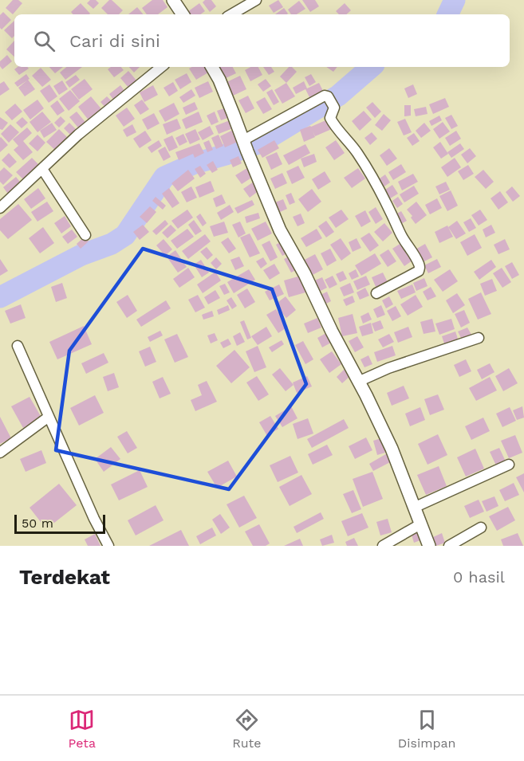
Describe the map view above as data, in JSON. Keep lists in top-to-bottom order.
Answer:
{
  "scale_bar": "50 m",
  "page": {
    "search": "Cari di sini",
    "scale": "50 m",
    "heading": ["Terdekat", "0 hasil"],
    "nav": ["Peta", "Rute", "Disimpan"]
  }
}
